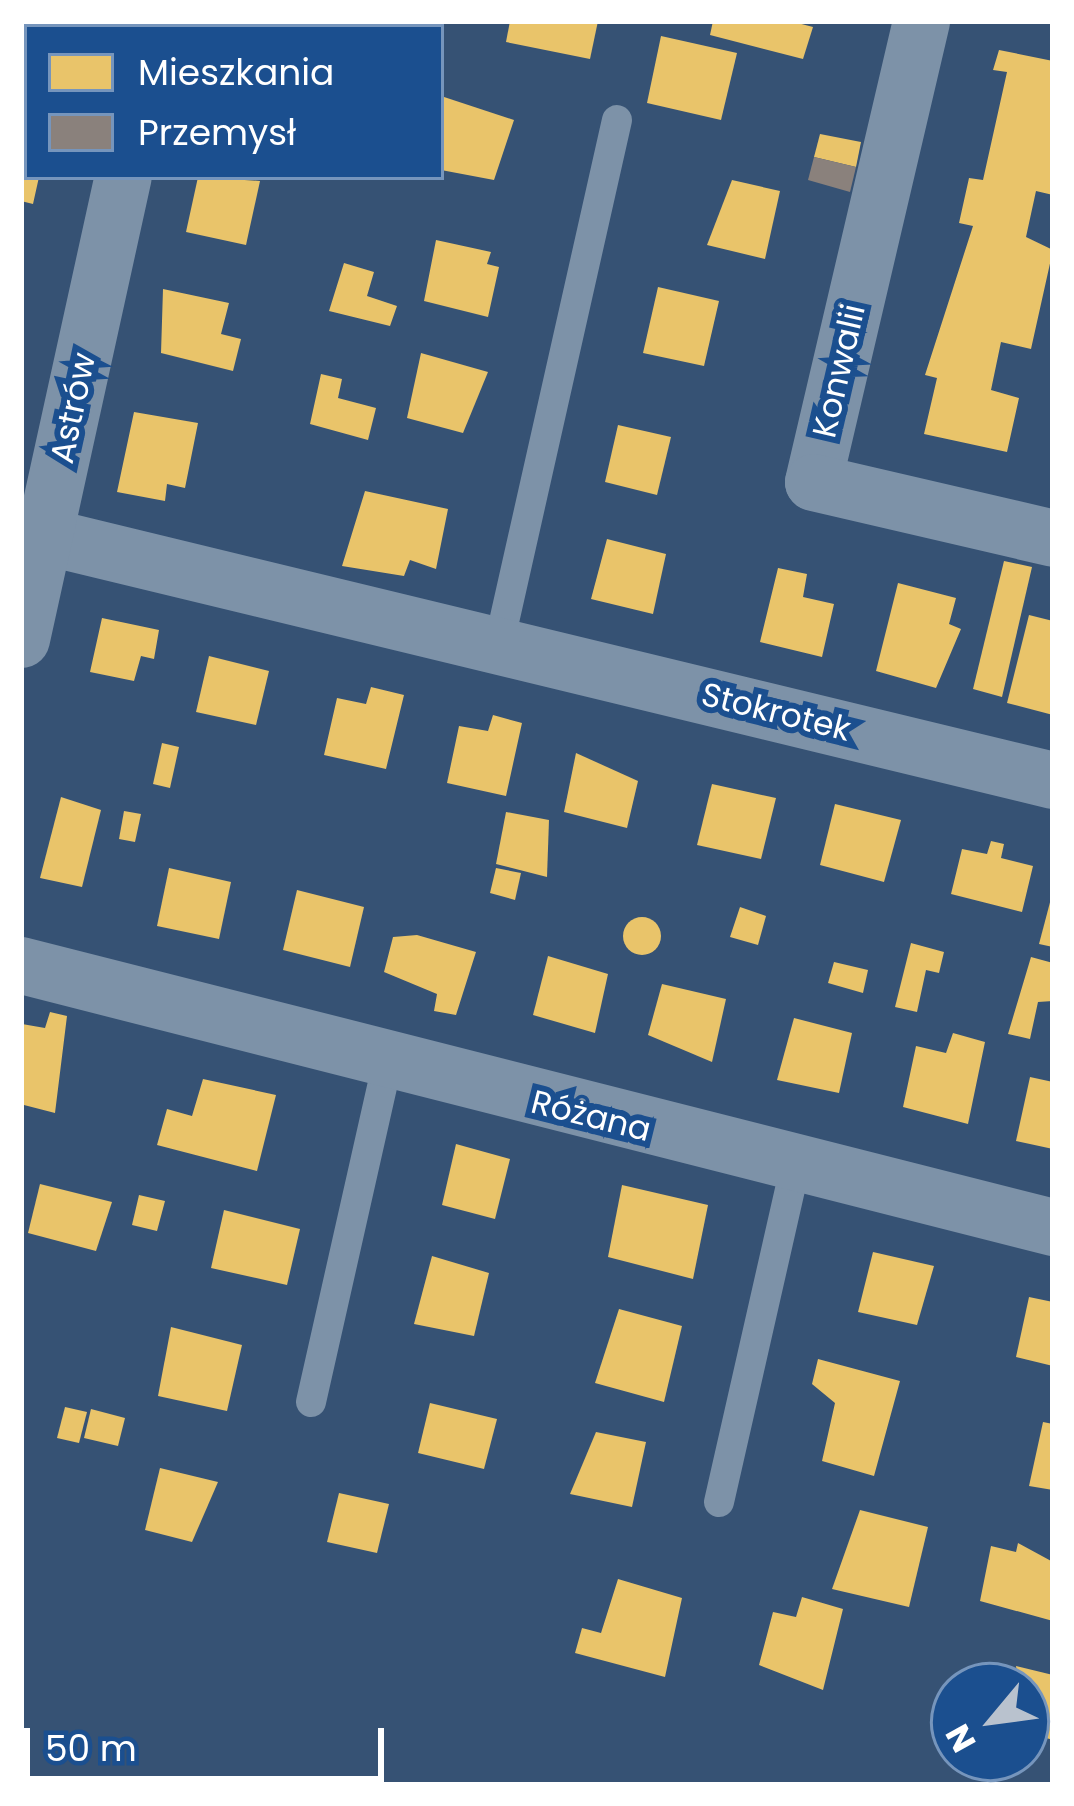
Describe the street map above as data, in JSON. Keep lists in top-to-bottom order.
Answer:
{
  "streets": {
    "street": [
      "Konwalii",
      "Astrów",
      "Stokrotek",
      "Różana"
    ]
  },
  "crossings": [
    ["Astrów", "Stokrotek"]
  ],
  "legend": ["Mieszkania", "Przemysł"],
  "scale_bar": "50 m",
  "north": "bottom left"
}
